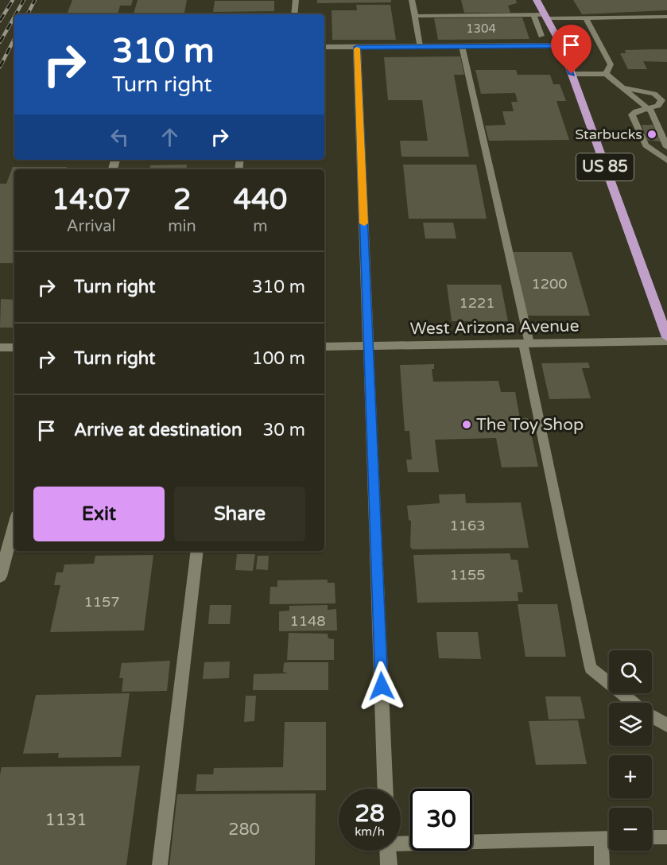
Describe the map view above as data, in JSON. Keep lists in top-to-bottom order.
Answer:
{
  "streets": {
    "highway": ["US 85"],
    "street": ["West Arizona Avenue"]
  },
  "places": ["Starbucks", "The Toy Shop"],
  "house_numbers": [
    "1304",
    "1200",
    "1221",
    "1163",
    "1155",
    "1157",
    "1148",
    "1131",
    "280"
  ],
  "page": {
    "turn": ["310 m", "Turn right"],
    "eta": [
      "14:07",
      "Arrival",
      "2",
      "min",
      "440",
      "m"
    ],
    "list": [
      {
        "name": "Turn right",
        "value": "310 m"
      },
      {
        "name": "Turn right",
        "value": "100 m"
      },
      {
        "name": "Arrive at destination",
        "value": "30 m"
      }
    ],
    "buttons": ["Exit", "Share"],
    "map_buttons": ["+", "−"],
    "speed": "28 km/h",
    "limit": "30"
  }
}
